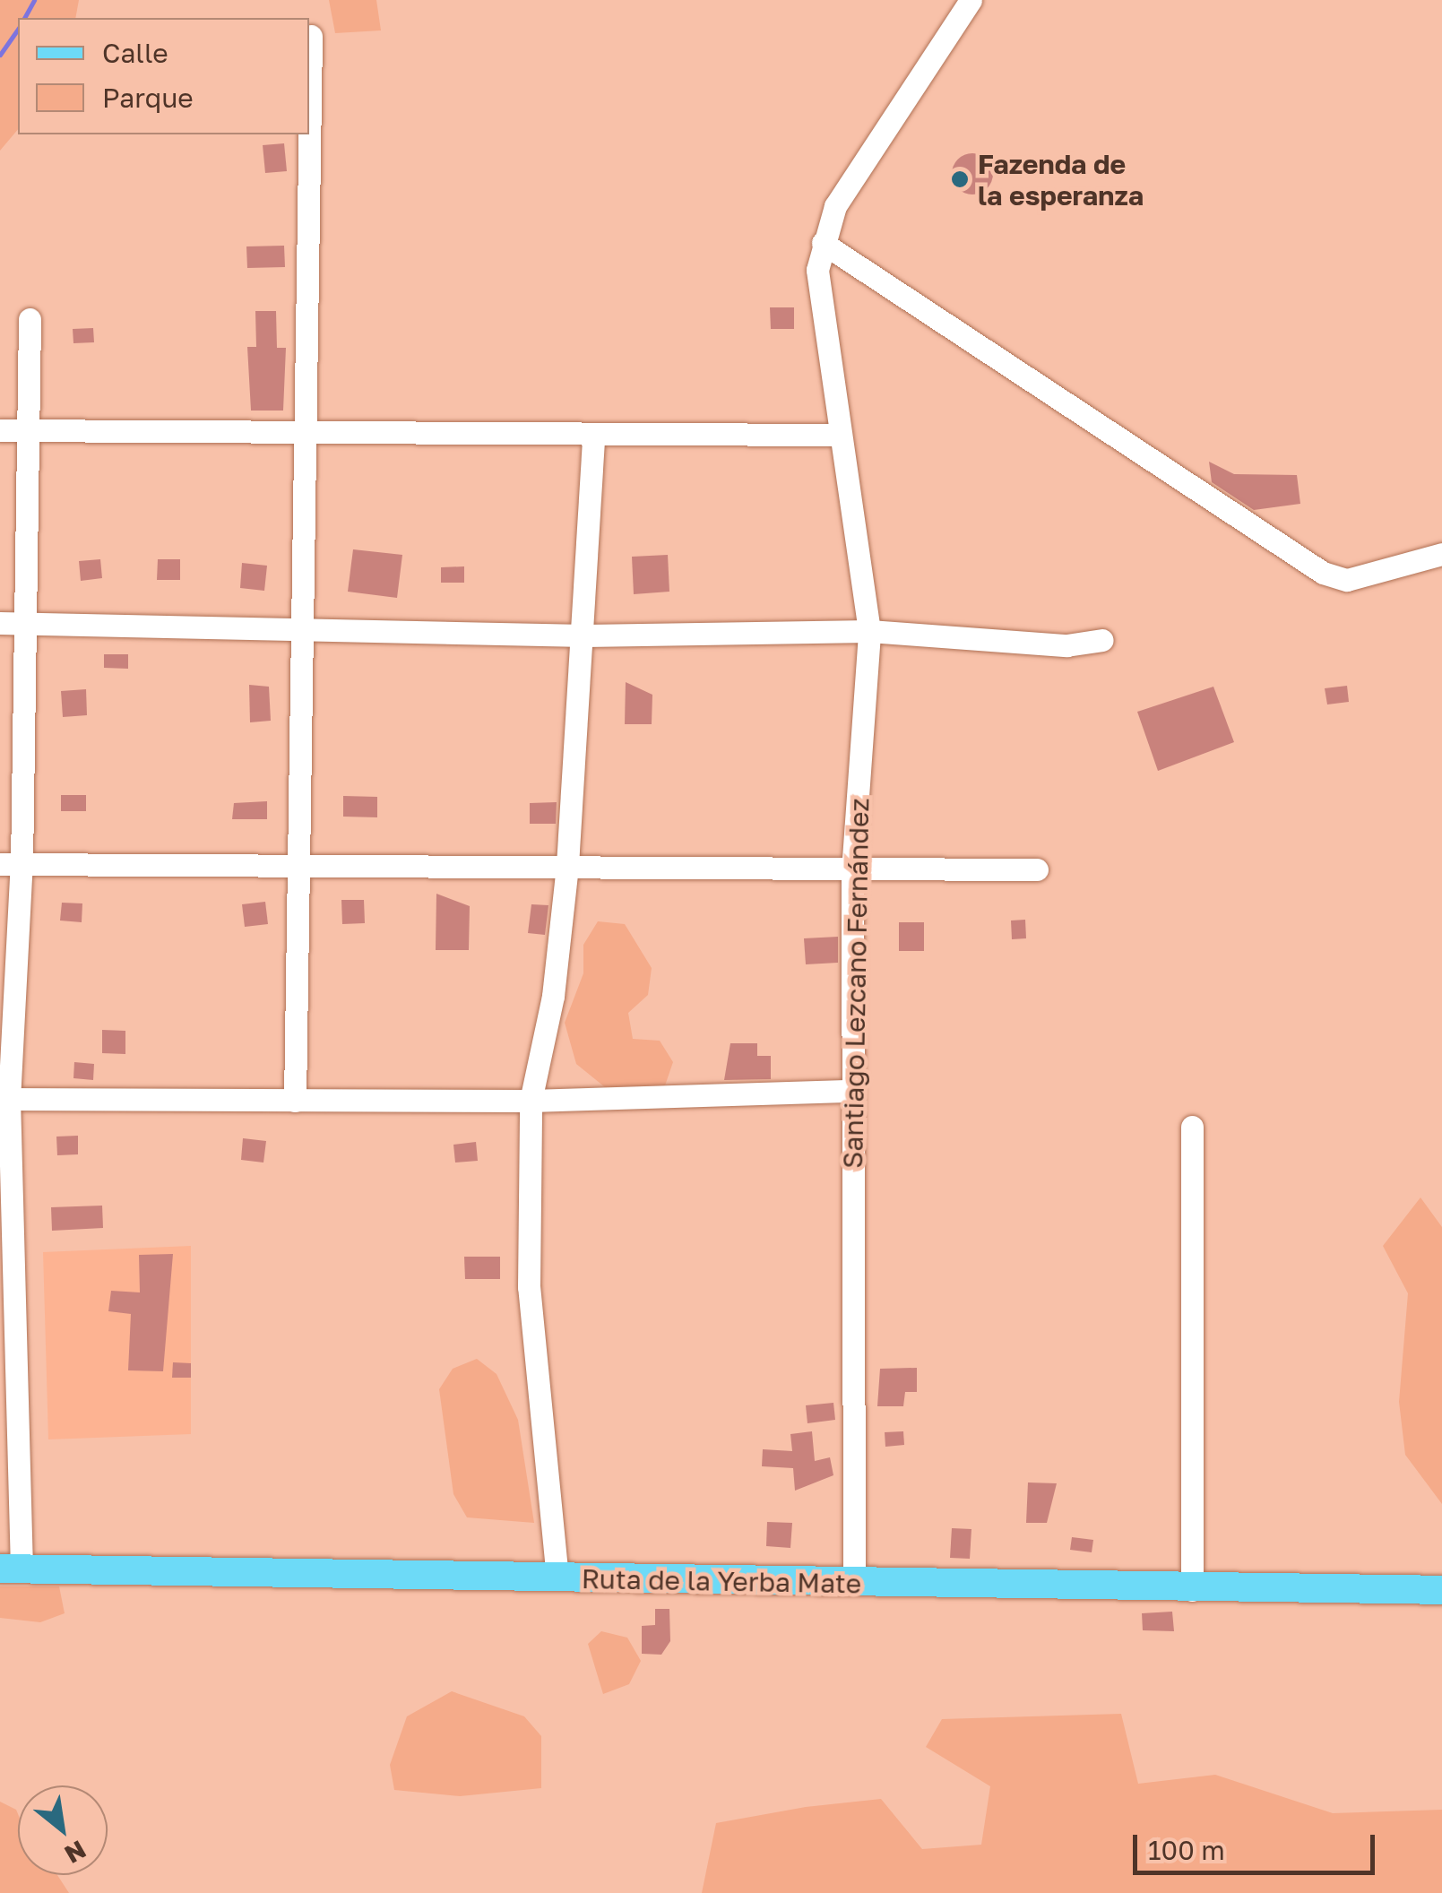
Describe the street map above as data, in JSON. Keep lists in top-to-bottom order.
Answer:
{
  "streets": {
    "main road": ["Ruta de la Yerba Mate"],
    "street": ["Santiago Lezcano Fernández"]
  },
  "crossings": [
    ["Santiago Lezcano Fernández", "Ruta de la Yerba Mate"]
  ],
  "places": ["Fazenda de la esperanza"],
  "legend": ["Calle", "Parque"],
  "scale_bar": "100 m",
  "north": "bottom right"
}
